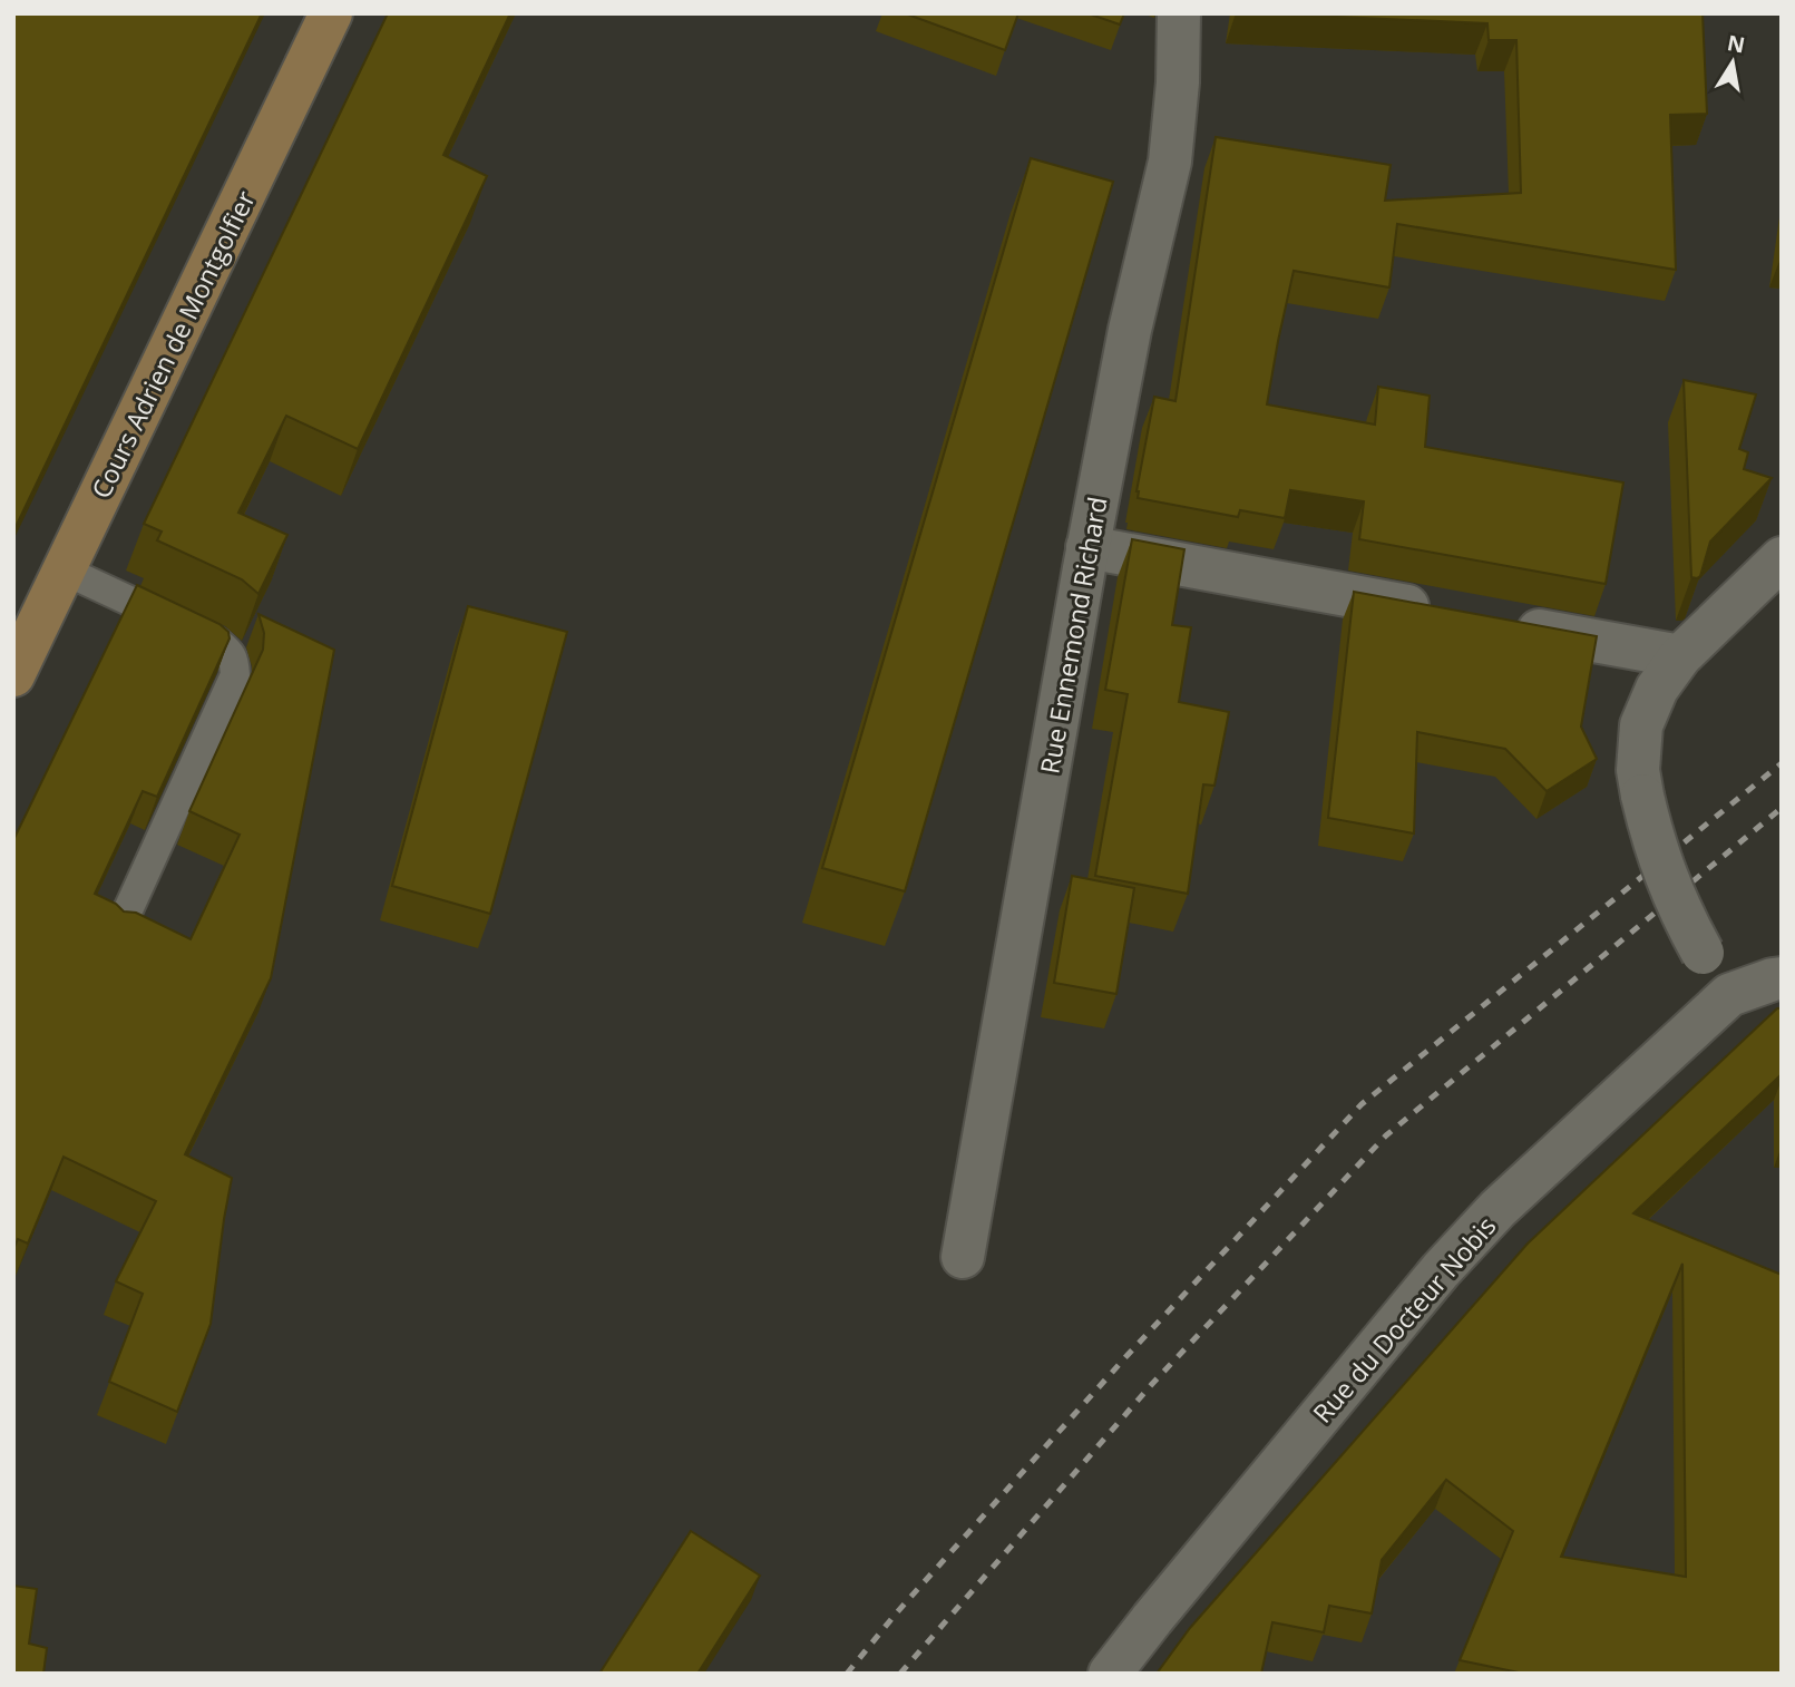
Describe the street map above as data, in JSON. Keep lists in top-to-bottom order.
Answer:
{
  "streets": {
    "main road": ["Cours Adrien de Montgolfier"],
    "street": ["Rue Ennemond Richard", "Rue du Docteur Nobis"]
  },
  "north": "top"
}
